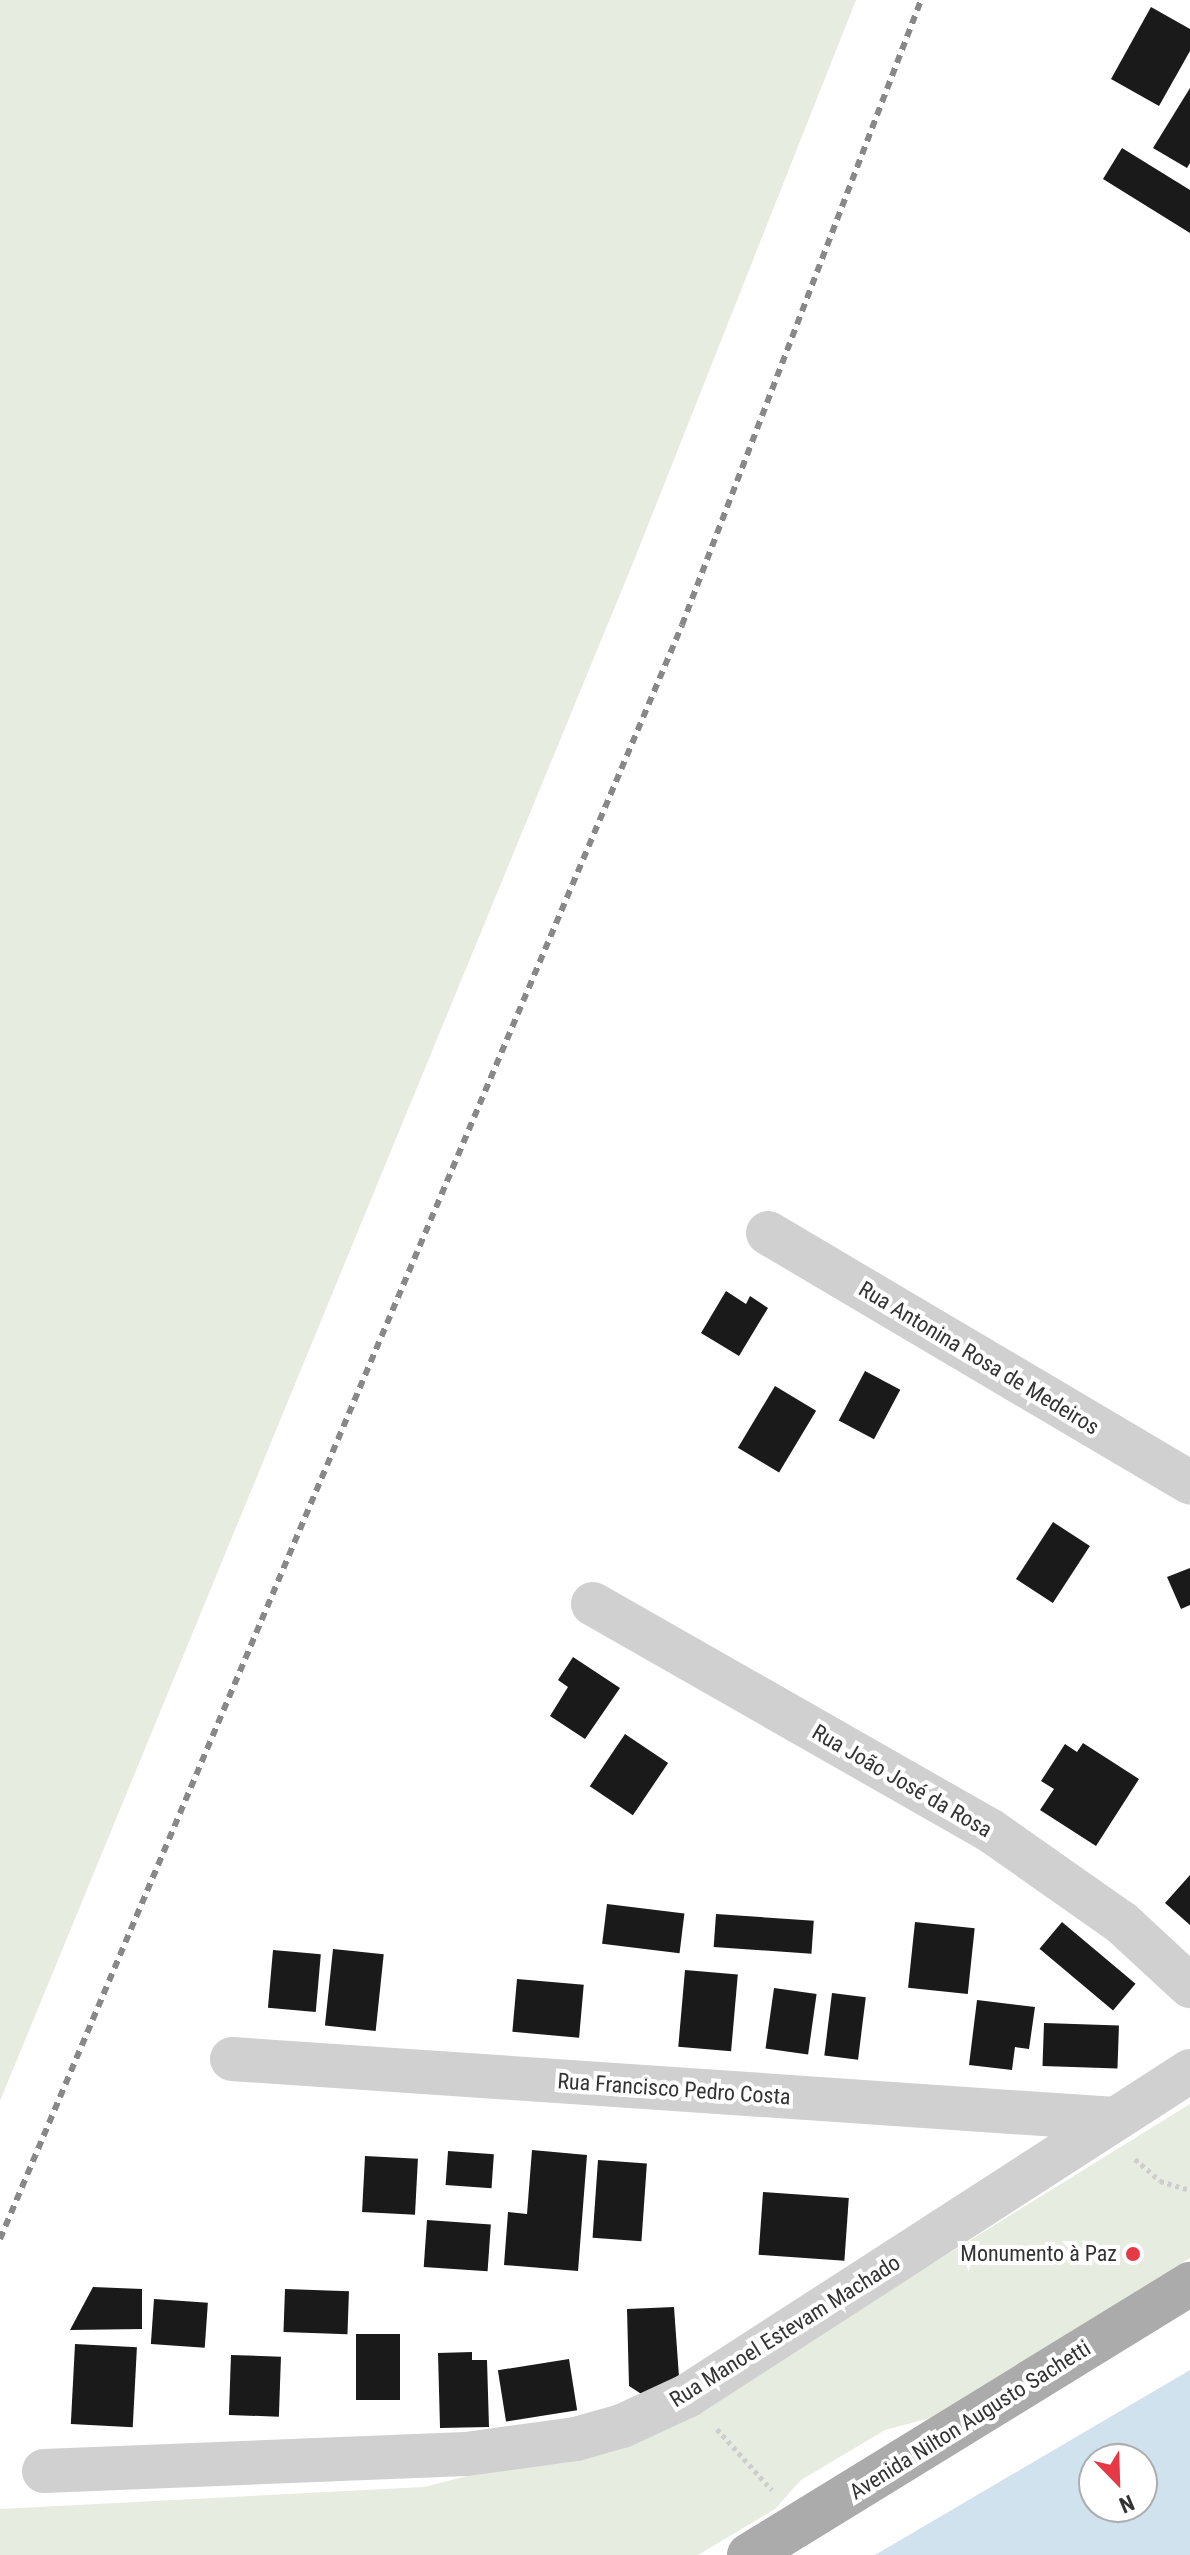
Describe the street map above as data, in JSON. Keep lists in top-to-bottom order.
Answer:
{
  "streets": {
    "main road": ["Avenida Nilton Augusto Sachetti"],
    "street": [
      "Rua Antonina Rosa de Medeiros",
      "Rua João José da Rosa",
      "Rua Francisco Pedro Costa",
      "Rua Manoel Estevam Machado"
    ]
  },
  "crossings": [
    ["Rua Francisco Pedro Costa", "Rua Manoel Estevam Machado"]
  ],
  "places": ["Monumento à Paz"],
  "north": "bottom right"
}
